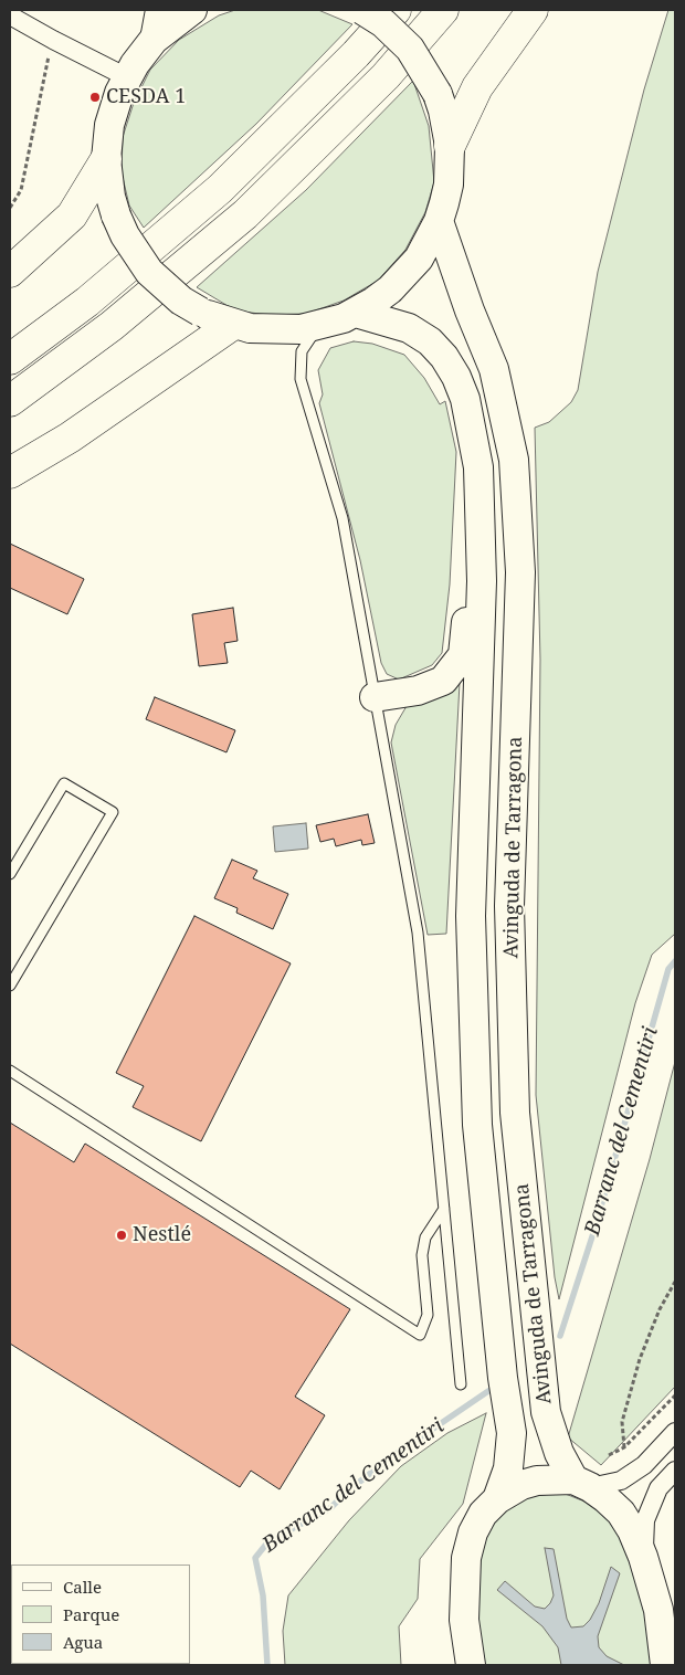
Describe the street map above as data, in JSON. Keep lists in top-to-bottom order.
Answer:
{
  "streets": {
    "main road": ["Avinguda de Tarragona"]
  },
  "water": ["Barranc del Cementiri"],
  "places": ["CESDA 1", "Nestlé"],
  "legend": ["Calle", "Parque", "Agua"]
}
